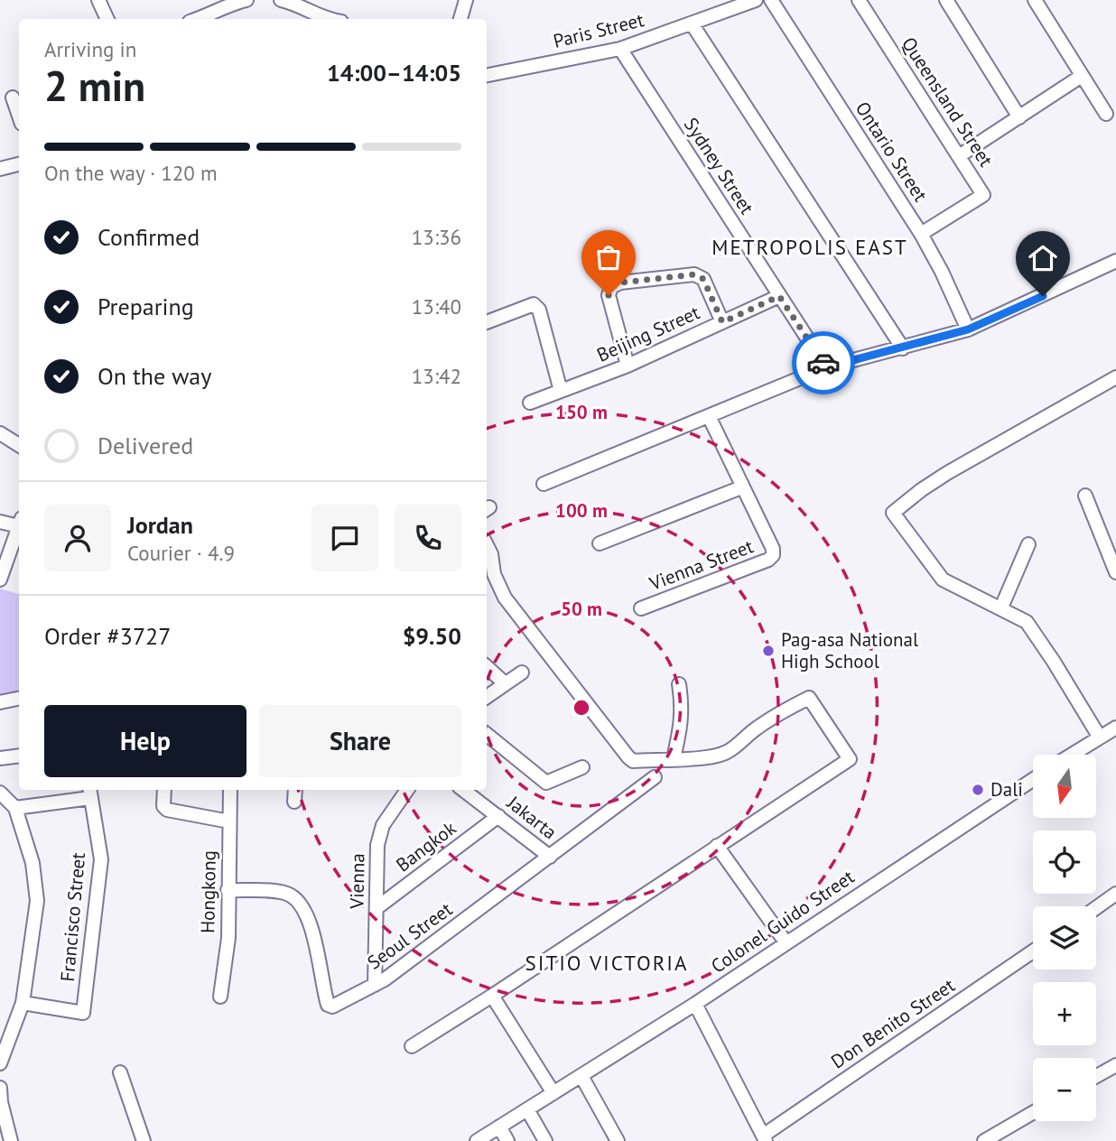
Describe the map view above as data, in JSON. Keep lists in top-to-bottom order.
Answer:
{
  "streets": {
    "street": [
      "Paris Street",
      "Queensland Street",
      "Ontario Street",
      "Sydney Street",
      "Beijing Street",
      "Vienna Street",
      "Jakarta",
      "Bangkok",
      "Vienna",
      "Hongkong",
      "Francisco Street",
      "Colonel Guido Street",
      "Seoul Street",
      "Don Benito Street"
    ]
  },
  "crossings": [
    ["Paris Street", "Sydney Street"],
    ["Queensland Street", "Ontario Street"],
    ["Sydney Street", "Beijing Street"],
    ["Jakarta", "Bangkok"],
    ["Jakarta", "Seoul Street"],
    ["Bangkok", "Vienna"],
    ["Vienna", "Seoul Street"],
    ["Hongkong", "Seoul Street"]
  ],
  "districts": ["METROPOLIS EAST", "SITIO VICTORIA"],
  "places": ["Pag-asa National High School", "Dali"],
  "north": "bottom",
  "page": {
    "heading": ["2 min", "Arriving in", "14:00–14:05"],
    "panel": [
      "Jordan",
      "Courier · 4.9",
      "Order #3727",
      "$9.50"
    ],
    "bar": "On the way · 120 m",
    "list": [
      ["Confirmed", "13:36"],
      ["Preparing", "13:40"],
      ["On the way", "13:42"],
      "Delivered"
    ],
    "buttons": ["Help", "Share"],
    "map_buttons": ["+", "−"]
  },
  "rings": ["150 m", "100 m", "50 m"]
}
